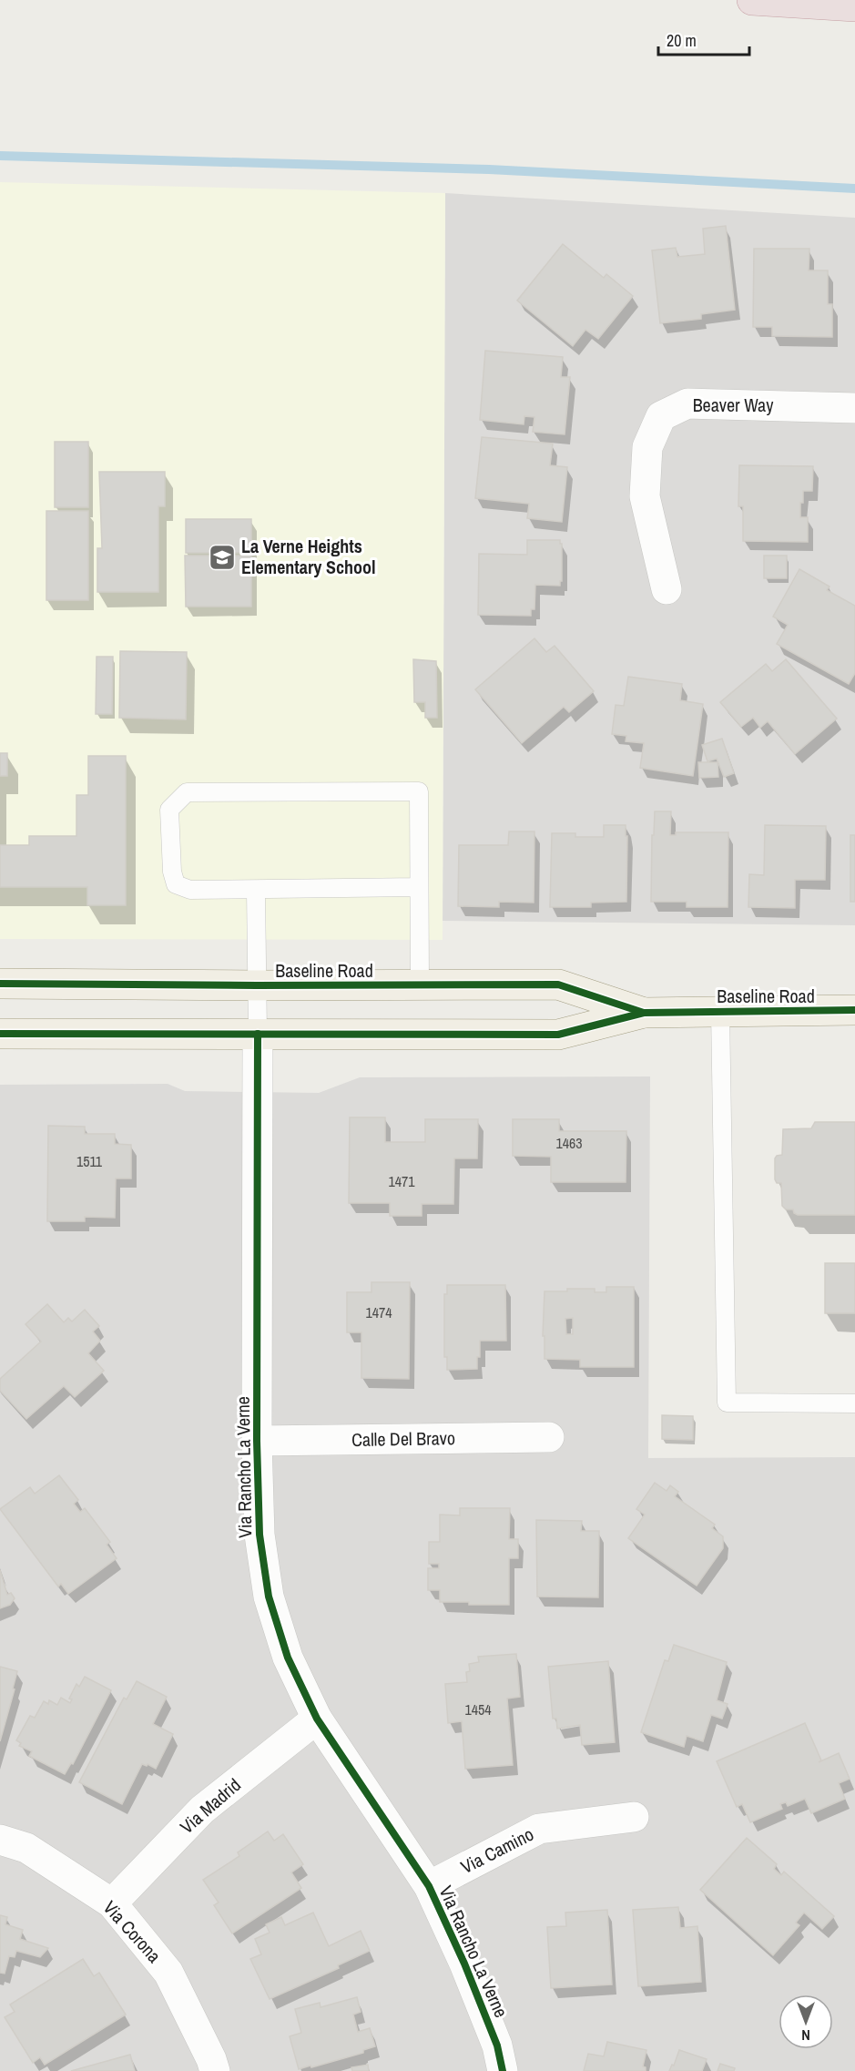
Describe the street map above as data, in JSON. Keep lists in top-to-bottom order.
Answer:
{
  "streets": {
    "main road": ["Baseline Road"],
    "street": [
      "Beaver Way",
      "Calle Del Bravo",
      "Via Rancho La Verne",
      "Via Madrid",
      "Via Camino",
      "Via Corona"
    ]
  },
  "crossings": [
    ["Baseline Road", "Via Rancho La Verne"],
    ["Calle Del Bravo", "Via Rancho La Verne"],
    ["Via Rancho La Verne", "Via Madrid"],
    ["Via Rancho La Verne", "Via Camino"],
    ["Via Madrid", "Via Corona"]
  ],
  "places": {
    "school or university": ["La Verne Heights Elementary School"]
  },
  "house_numbers": [
    "1463",
    "1511",
    "1471",
    "1474",
    "1454"
  ],
  "scale_bar": "20 m",
  "north": "bottom"
}
